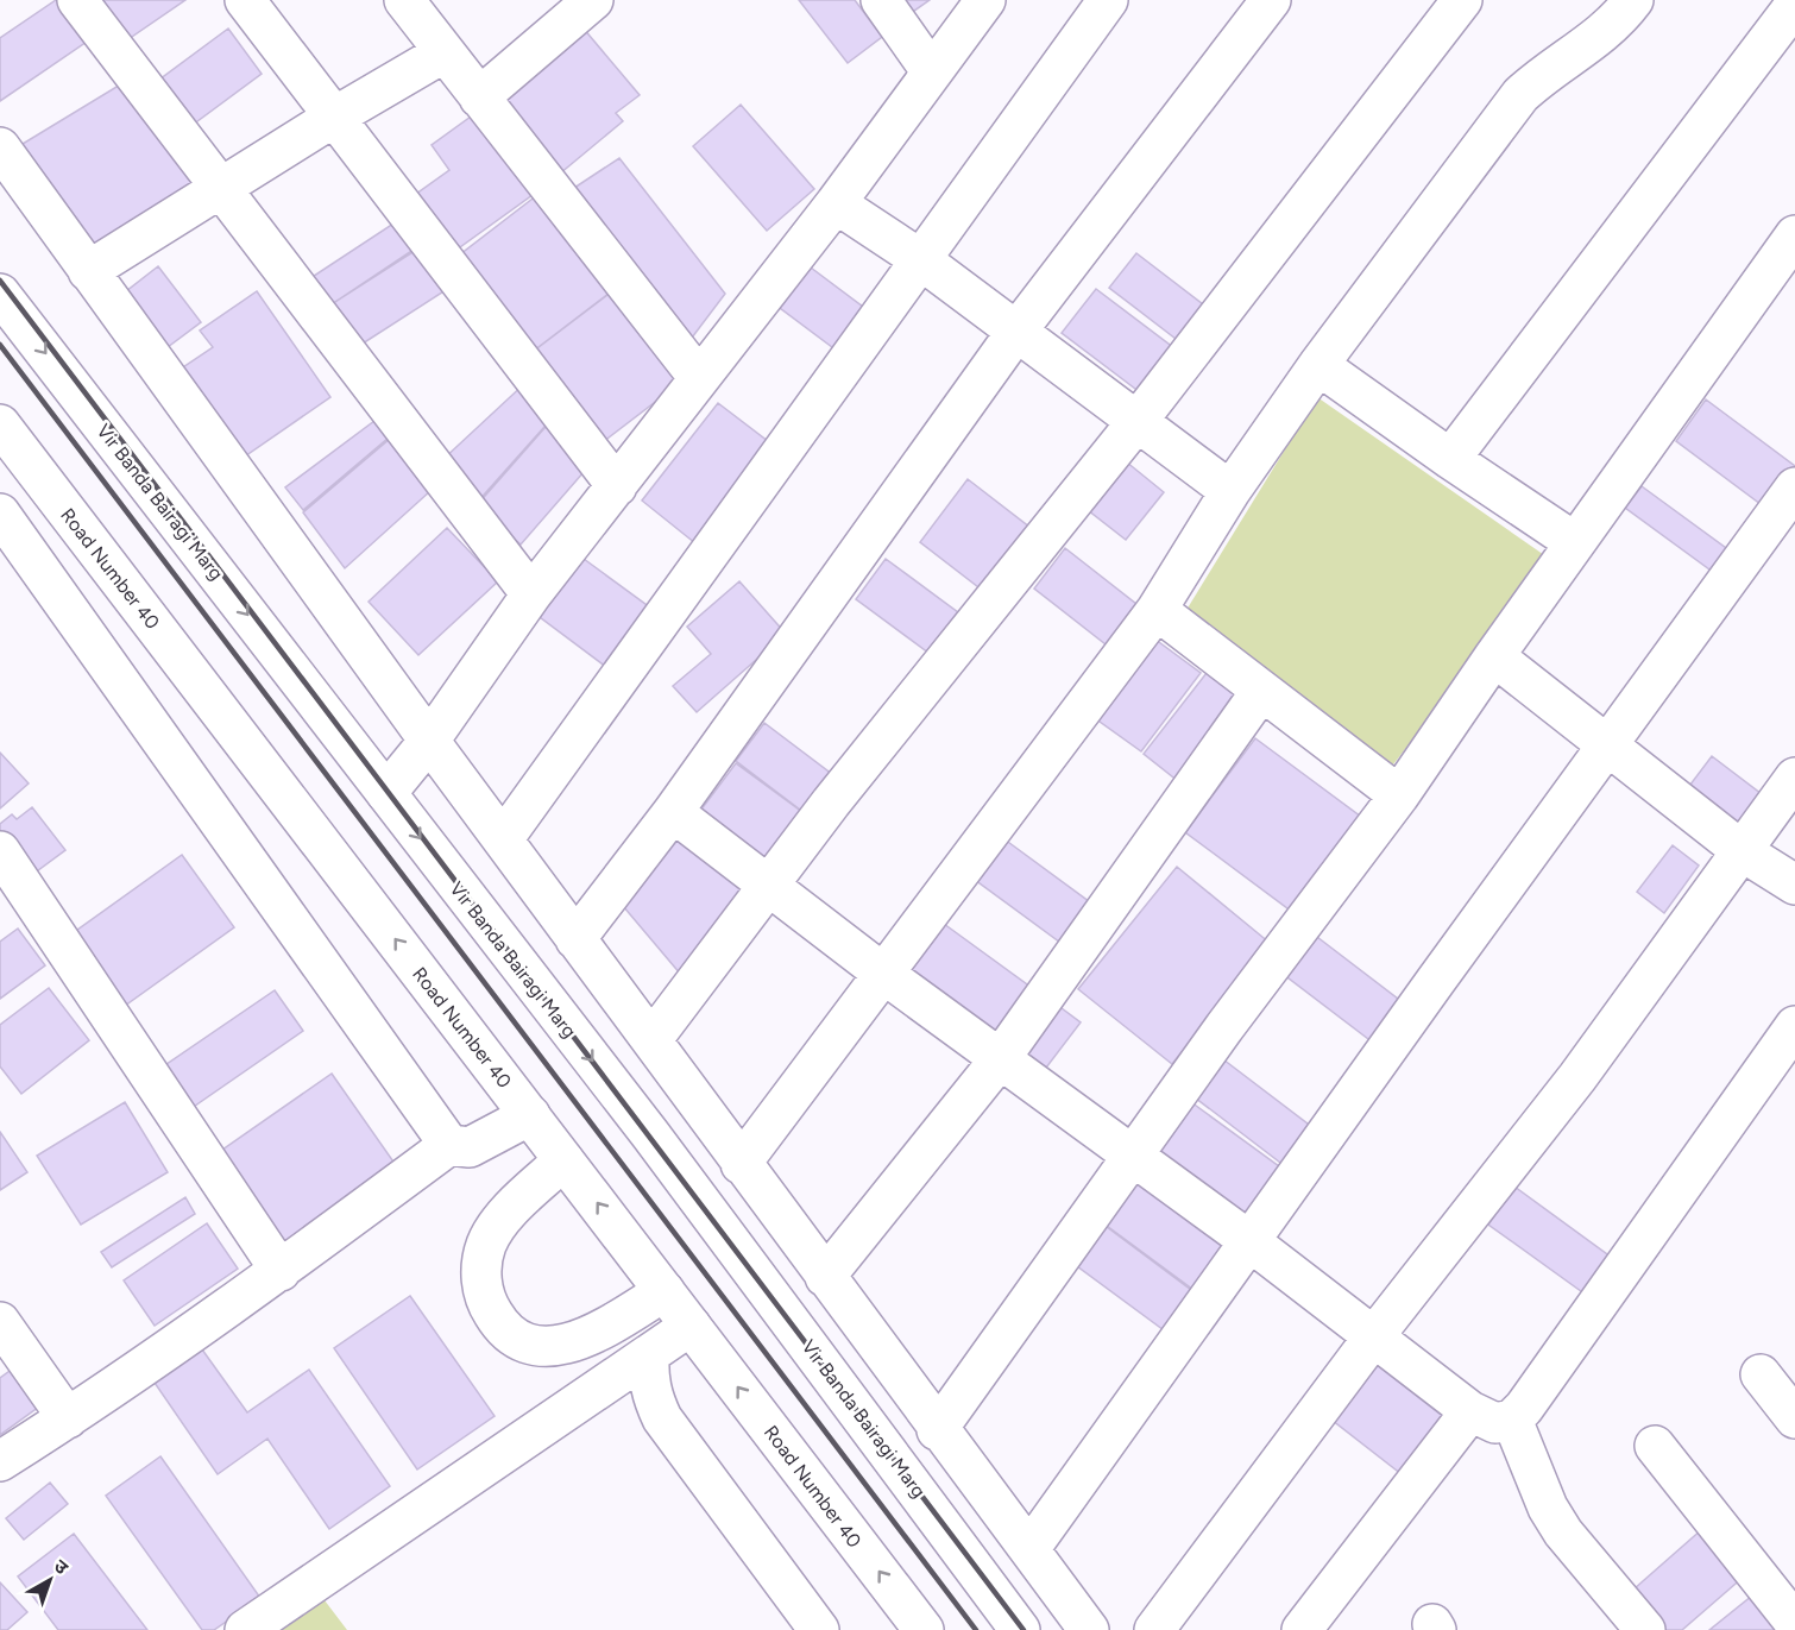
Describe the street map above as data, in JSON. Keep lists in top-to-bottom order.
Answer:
{
  "streets": {
    "street": ["Vir Banda Bairagi Marg", "Road Number 40"]
  },
  "north": "top right"
}
